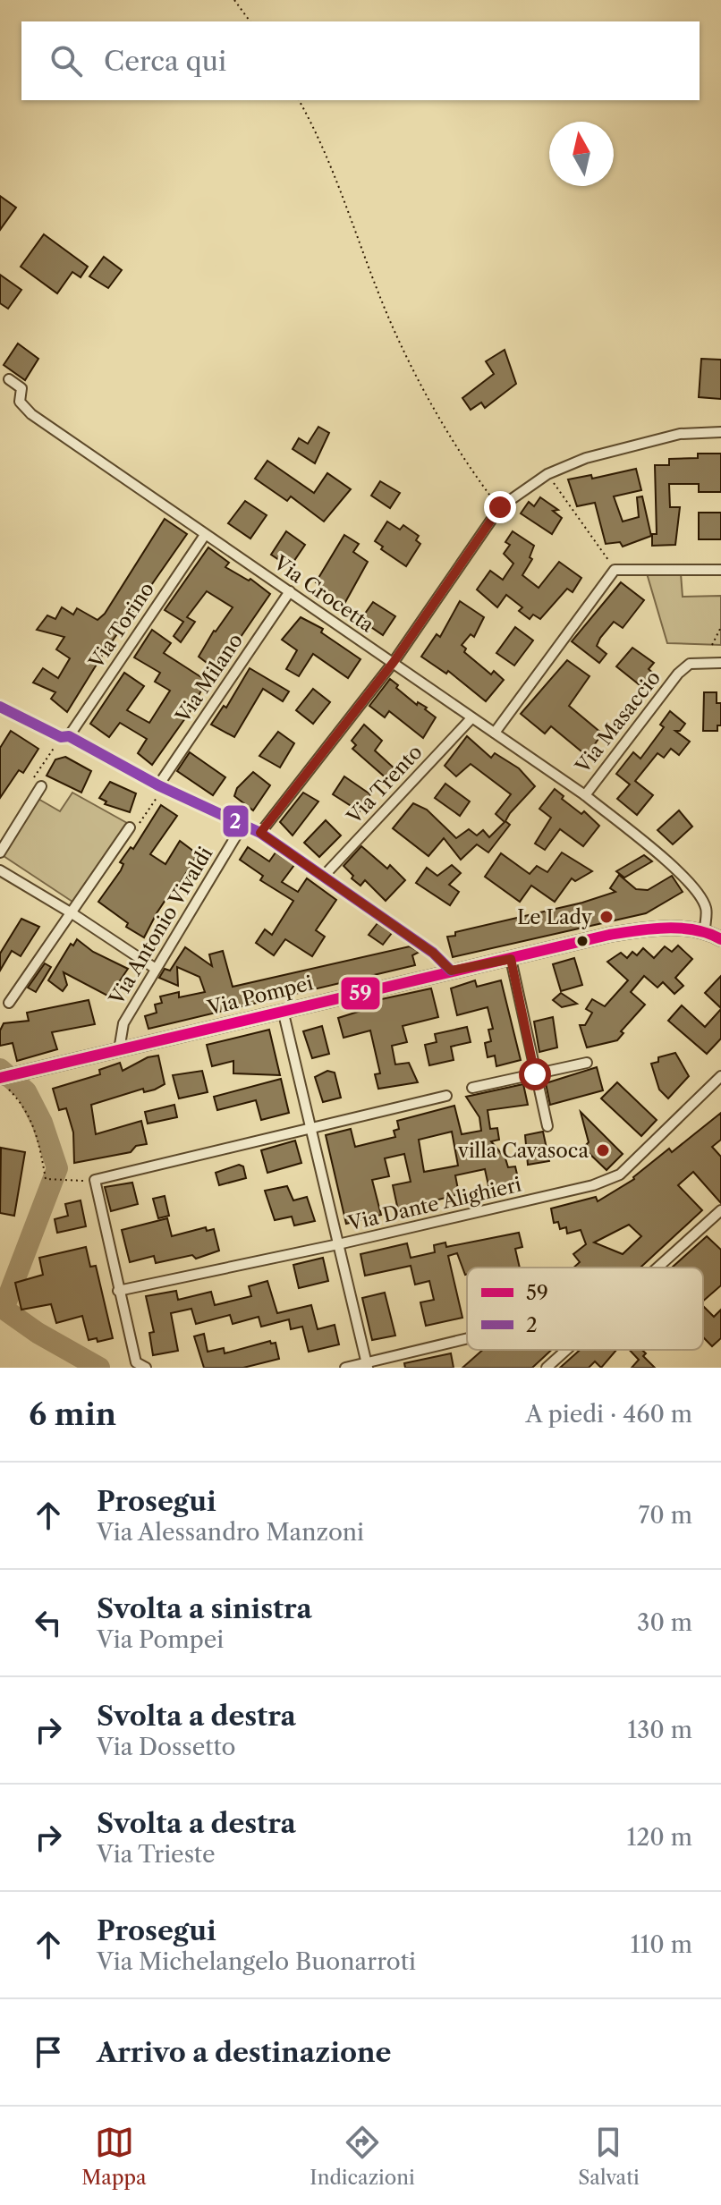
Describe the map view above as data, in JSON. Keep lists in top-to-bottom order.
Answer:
{
  "streets": {
    "street": [
      "Via Crocetta",
      "Via Torino",
      "Via Milano",
      "Via Masaccio",
      "Via Trento",
      "Via Antonio Vivaldi",
      "Via Pompei",
      "Via Dante Alighieri"
    ]
  },
  "crossings": [
    ["Via Crocetta", "Via Torino"],
    ["Via Crocetta", "Via Milano"],
    ["Via Crocetta", "Via Masaccio"],
    ["Via Crocetta", "Via Trento"],
    ["Via Crocetta", "Via Pompei"],
    ["Via Antonio Vivaldi", "Via Pompei"]
  ],
  "places": ["Le Lady", "villa Cavasoca"],
  "lines": ["transit line 2", "transit line 59"],
  "legend": ["59", "2"],
  "north": "top",
  "page": {
    "search": "Cerca qui",
    "heading": ["6 min", "A piedi · 460 m"],
    "list": [
      ["Prosegui", "Via Alessandro Manzoni", "70 m"],
      ["Svolta a sinistra", "Via Pompei", "30 m"],
      ["Svolta a destra", "Via Dossetto", "130 m"],
      ["Svolta a destra", "Via Trieste", "120 m"],
      ["Prosegui", "Via Michelangelo Buonarroti", "110 m"],
      "Arrivo a destinazione"
    ],
    "nav": ["Mappa", "Indicazioni", "Salvati"]
  }
}
